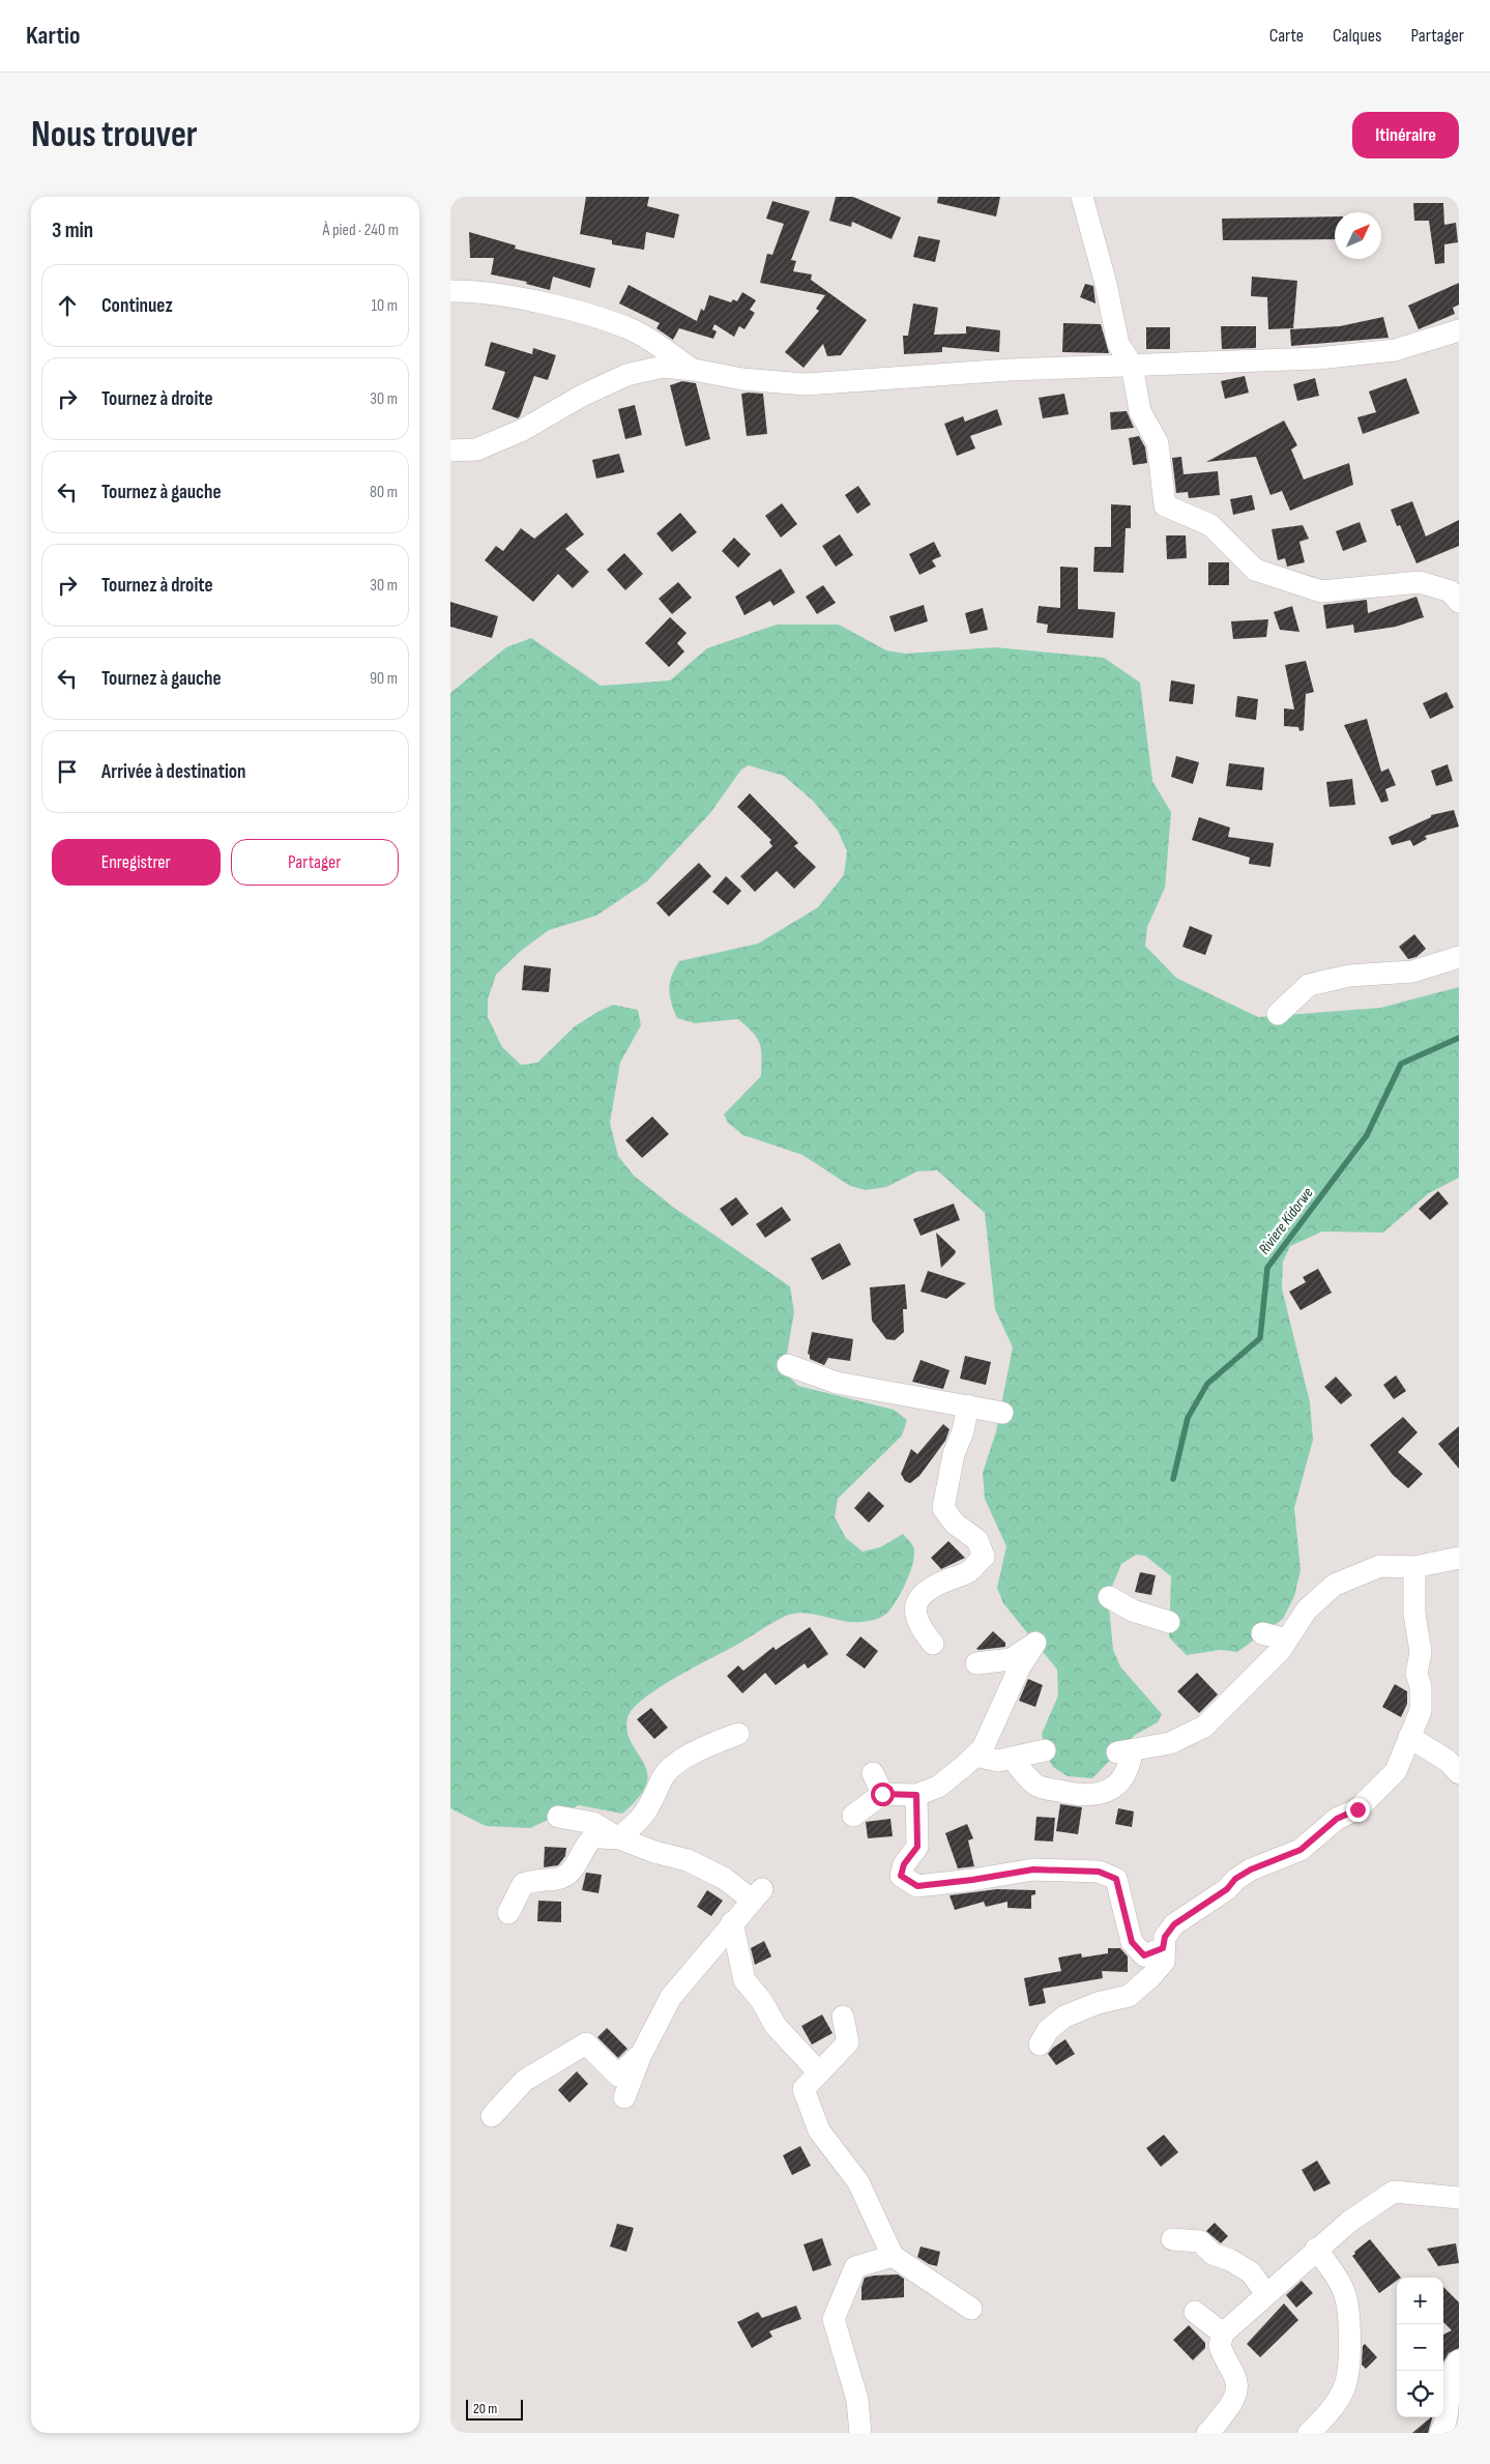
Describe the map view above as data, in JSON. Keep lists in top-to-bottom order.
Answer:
{
  "water": ["Riviere Kidorwe"],
  "scale_bar": "20 m",
  "north": "top right",
  "page": {
    "header": "Kartio",
    "nav": ["Carte", "Calques", "Partager"],
    "buttons": [
      "Itinéraire",
      ["Enregistrer", "Partager"]
    ],
    "title": "Nous trouver",
    "heading": ["3 min", "À pied · 240 m"],
    "list": [
      ["Continuez", "10 m"],
      ["Tournez à droite", "30 m"],
      ["Tournez à gauche", "80 m"],
      ["Tournez à droite", "30 m"],
      ["Tournez à gauche", "90 m"],
      "Arrivée à destination"
    ],
    "map_buttons": ["+", "−"],
    "scale": "20 m"
  }
}
